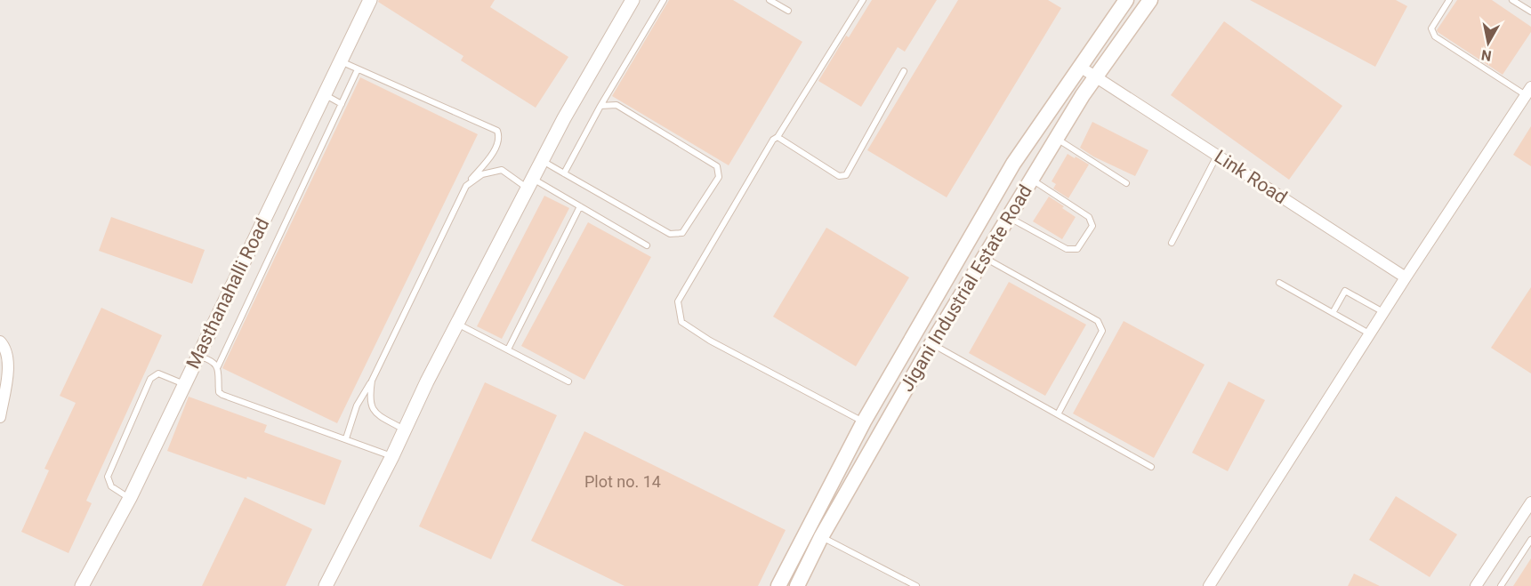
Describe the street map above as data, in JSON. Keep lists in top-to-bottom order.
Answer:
{
  "streets": {
    "main road": ["Jigani Industrial Estate Road"],
    "street": ["Link Road", "Masthanahalli Road"]
  },
  "crossings": [
    ["Link Road", "Jigani Industrial Estate Road"]
  ],
  "house_numbers": ["Plot no. 14"],
  "north": "bottom"
}
